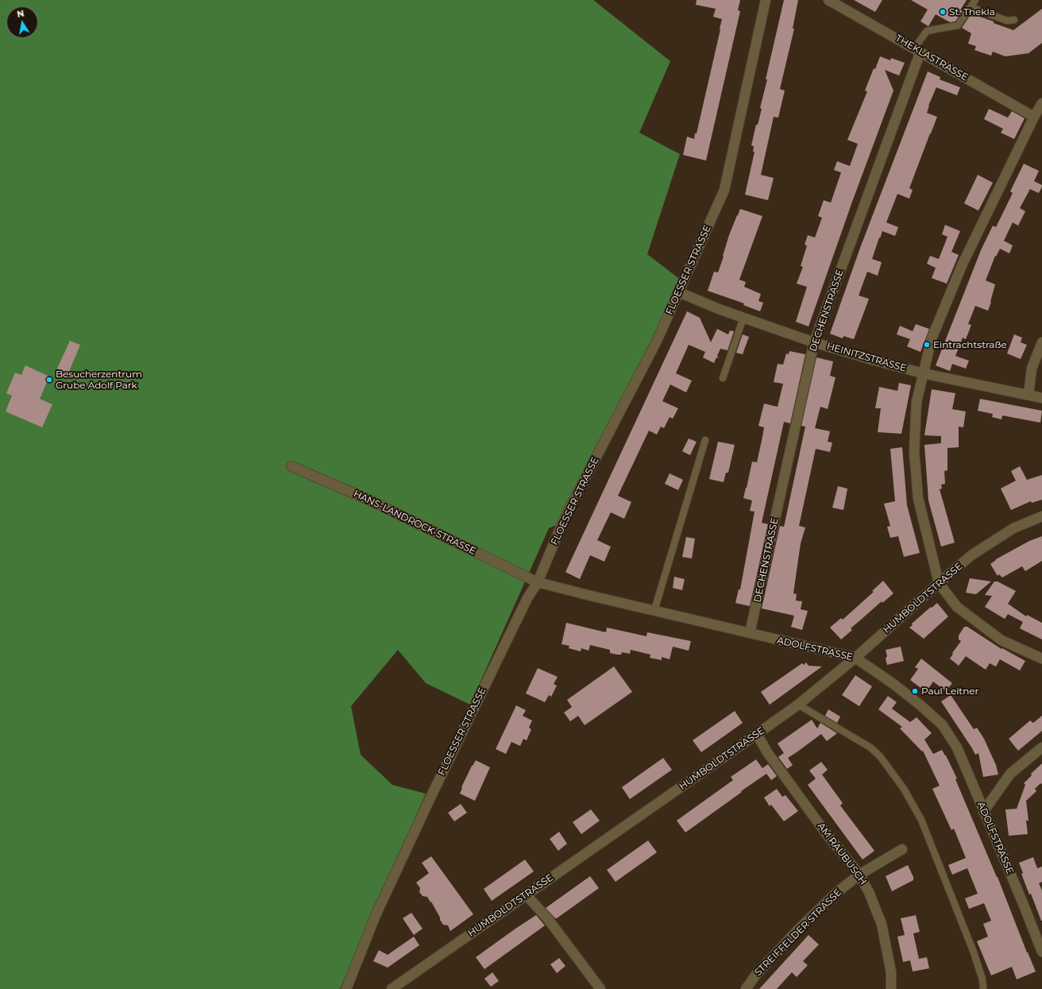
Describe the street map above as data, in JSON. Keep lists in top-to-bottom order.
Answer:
{
  "streets": {
    "street": [
      "THEKLASTRASSE",
      "FLOESSER STRASSE",
      "DECHENSTRASSE",
      "HEINITZSTRASSE",
      "HANS-LANDROCK-STRASSE",
      "HUMBOLDTSTRASSE",
      "ADOLFSTRASSE",
      "AM RAUBUSCH",
      "STREIFFELDER STRASSE"
    ]
  },
  "crossings": [
    ["THEKLASTRASSE", "DECHENSTRASSE"],
    ["FLOESSER STRASSE", "HEINITZSTRASSE"],
    ["FLOESSER STRASSE", "HANS-LANDROCK-STRASSE"],
    ["FLOESSER STRASSE", "ADOLFSTRASSE"],
    ["DECHENSTRASSE", "HEINITZSTRASSE"],
    ["DECHENSTRASSE", "ADOLFSTRASSE"],
    ["HANS-LANDROCK-STRASSE", "ADOLFSTRASSE"],
    ["HUMBOLDTSTRASSE", "ADOLFSTRASSE"],
    ["HUMBOLDTSTRASSE", "AM RAUBUSCH"],
    ["AM RAUBUSCH", "STREIFFELDER STRASSE"]
  ],
  "places": [
    "St. Thekla",
    "Eintrachtstraße",
    "Besucherzentrum Grube Adolf Park",
    "Paul Leitner"
  ],
  "north": "top"
}
